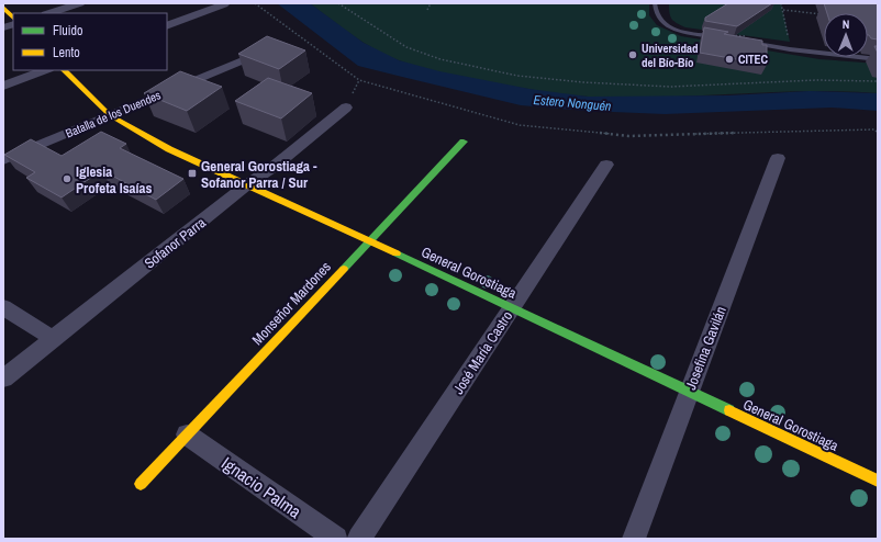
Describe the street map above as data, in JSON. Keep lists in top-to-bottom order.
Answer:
{
  "streets": {
    "street": [
      "Batalla de los Duendes",
      "Sofanor Parra",
      "General Gorostiaga",
      "Monseñor Mardones",
      "Josefina Gavilán",
      "José María Castro",
      "Ignacio Palma"
    ]
  },
  "crossings": [
    ["Batalla de los Duendes", "General Gorostiaga"],
    ["Sofanor Parra", "General Gorostiaga"],
    ["General Gorostiaga", "Monseñor Mardones"],
    ["General Gorostiaga", "Josefina Gavilán"],
    ["General Gorostiaga", "José María Castro"],
    ["Monseñor Mardones", "Ignacio Palma"]
  ],
  "water": ["Estero Nonguén"],
  "places": {
    "other": ["Universidad del Bío-Bío", "CITEC", "Iglesia Profeta Isaías"],
    "transit": ["General Gorostiaga - Sofanor Parra / Sur"]
  },
  "legend": ["Fluido", "Lento"],
  "north": "top"
}
